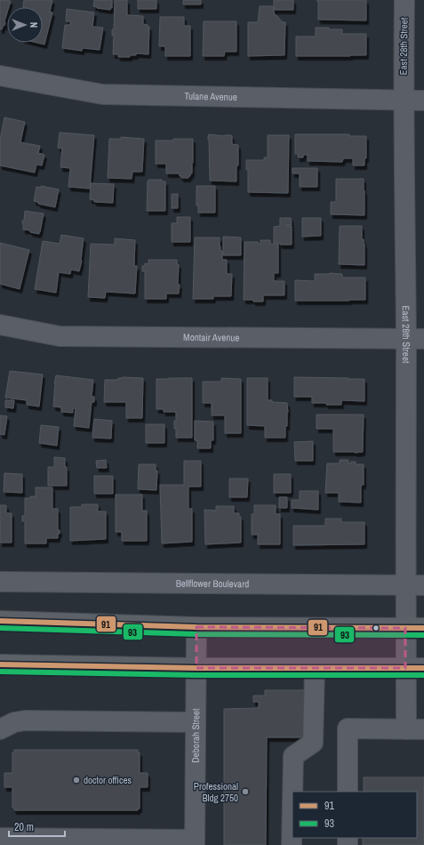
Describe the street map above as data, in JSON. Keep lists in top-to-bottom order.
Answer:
{
  "streets": {
    "street": [
      "East 28th Street",
      "Tulane Avenue",
      "Montair Avenue",
      "Bellflower Boulevard",
      "Deborah Street"
    ]
  },
  "crossings": [
    ["East 28th Street", "Tulane Avenue"],
    ["East 28th Street", "Montair Avenue"],
    ["East 28th Street", "Bellflower Boulevard"]
  ],
  "places": ["doctor offices", "Professional Bldg 2750"],
  "lines": ["transit line 91", "transit line 93"],
  "legend": ["91", "93"],
  "scale_bar": "20 m",
  "north": "right"
}
